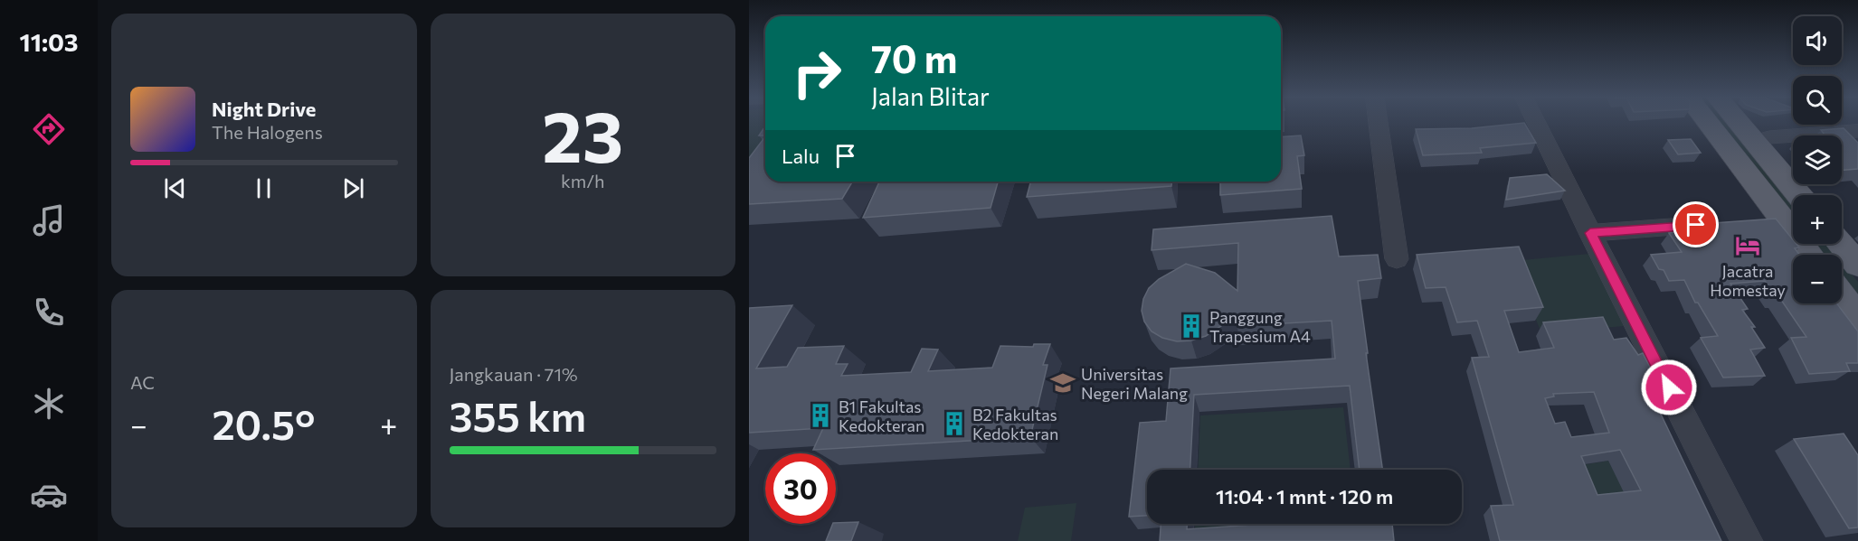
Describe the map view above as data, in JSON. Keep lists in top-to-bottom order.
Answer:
{
  "places": {
    "hotel": ["Jacatra Homestay"],
    "building": ["Panggung Trapesium A4", "B1 Fakultas Kedokteran", "B2 Fakultas Kedokteran"],
    "school or university": ["Universitas Negeri Malang"]
  },
  "page": {
    "tabs": "11:03",
    "tile": [
      ["23", "km/h"],
      "AC",
      ["Jangkauan · 71%", "355 km"]
    ],
    "map_buttons": ["+", "−"],
    "turn": ["70 m", "Jalan Blitar"],
    "song": ["Night Drive", "The Halogens"],
    "then": "Lalu",
    "heat": ["−", "20.5°", "+"],
    "limit": "30",
    "trip": "11:04 · 1 mnt · 120 m"
  }
}
